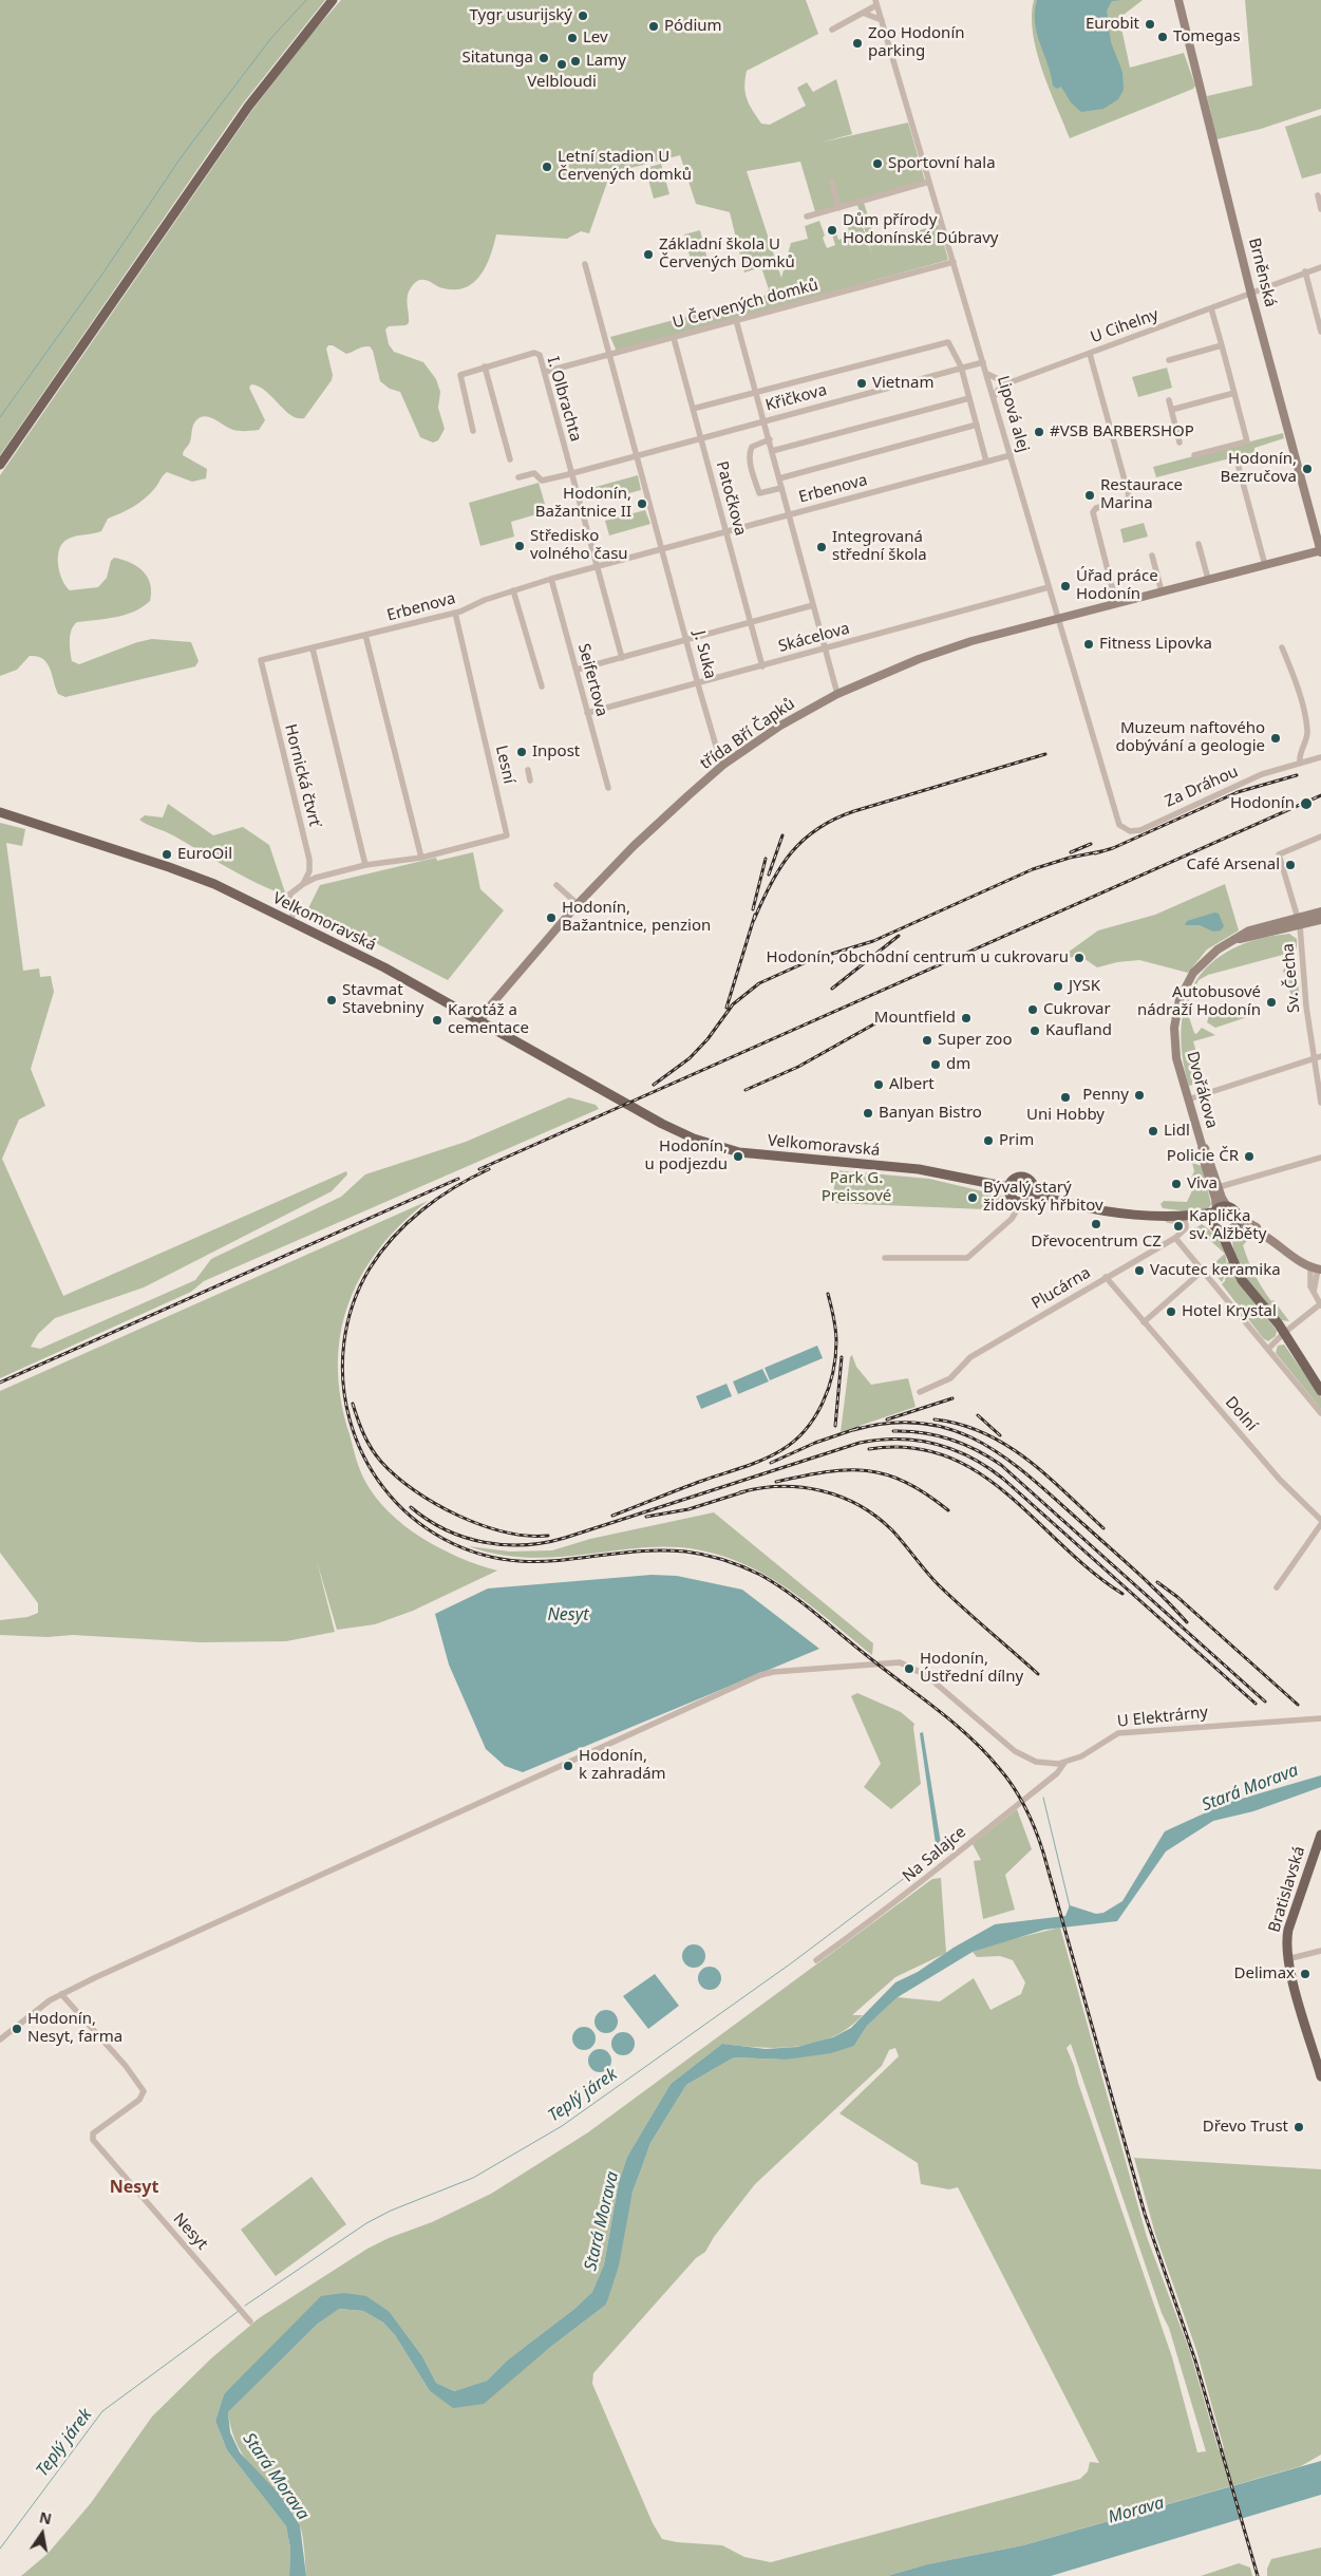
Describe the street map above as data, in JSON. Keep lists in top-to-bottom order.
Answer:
{
  "streets": {
    "main road": [
      "Brněnská",
      "třída Bří Čapků",
      "Velkomoravská",
      "Dvořákova",
      "Bratislavská"
    ],
    "street": [
      "U Červených domků",
      "U Cihelny",
      "Křičkova",
      "I. Olbrachta",
      "Lipová alej",
      "Erbenova",
      "Patočkova",
      "Skácelova",
      "J. Suka",
      "Seifertova",
      "Lesní",
      "Hornická čtvrť",
      "Za Dráhou",
      "Sv. Čecha",
      "Plucárna",
      "Dolní",
      "U Elektrárny",
      "Na Salajce",
      "Nesyt"
    ]
  },
  "crossings": [
    ["Brněnská", "U Cihelny"],
    ["Brněnská", "třída Bří Čapků"],
    ["U Červených domků", "I. Olbrachta"],
    ["U Červených domků", "Lipová alej"],
    ["U Červených domků", "Patočkova"],
    ["U Cihelny", "Lipová alej"],
    ["Křičkova", "I. Olbrachta"],
    ["Křičkova", "Lipová alej"],
    ["Křičkova", "Erbenova"],
    ["Křičkova", "Patočkova"],
    ["Křičkova", "J. Suka"],
    ["I. Olbrachta", "Erbenova"],
    ["Lipová alej", "Erbenova"],
    ["Lipová alej", "Skácelova"],
    ["Lipová alej", "třída Bří Čapků"],
    ["Lipová alej", "Za Dráhou"],
    ["Erbenova", "Patočkova"],
    ["Erbenova", "J. Suka"],
    ["Erbenova", "Seifertova"],
    ["Erbenova", "Lesní"],
    ["Erbenova", "Hornická čtvrť"],
    ["Patočkova", "Skácelova"],
    ["Skácelova", "J. Suka"],
    ["Skácelova", "Seifertova"],
    ["J. Suka", "třída Bří Čapků"],
    ["třída Bří Čapků", "Velkomoravská"],
    ["Sv. Čecha", "Dvořákova"],
    ["Plucárna", "Dolní"],
    ["U Elektrárny", "Na Salajce"],
    ["U Elektrárny", "Nesyt"]
  ],
  "districts": ["Nesyt"],
  "water": [
    "Nesyt",
    "Stará Morava",
    "Teplý járek",
    "Morava"
  ],
  "parks": ["Park G. Preissové"],
  "places": [
    "Tygr usurijský",
    "Eurobit",
    "Pódium",
    "Tomegas",
    "Lev",
    "Zoo Hodonín parking",
    "Sitatunga",
    "Lamy",
    "Velbloudi",
    "Sportovní hala",
    "Letní stadion U Červených domků",
    "Dům přírody Hodonínské Dúbravy",
    "Základní škola U Červených Domků",
    "Vietnam",
    "#VSB BARBERSHOP",
    "Hodonín, Bezručova",
    "Restaurace Marina",
    "Hodonín, Bažantnice II",
    "Středisko volného času",
    "Integrovaná střední škola",
    "Úřad práce Hodonín",
    "Fitness Lipovka",
    "Muzeum naftového dobývání a geologie",
    "Inpost",
    "Hodonín",
    "EuroOil",
    "Café Arsenal",
    "Hodonín, Bažantnice, penzion",
    "Hodonín, obchodní centrum u cukrovaru",
    "JYSK",
    "Stavmat Stavebniny",
    "Autobusové nádraží Hodonín",
    "Cukrovar",
    "Mountfield",
    "Karotáž a cementace",
    "Kaufland",
    "Super zoo",
    "dm",
    "Albert",
    "Penny",
    "Uni Hobby",
    "Banyan Bistro",
    "Lidl",
    "Prim",
    "Hodonín, u podjezdu",
    "Policie ČR",
    "Viva",
    "Bývalý starý židovský hřbitov",
    "Dřevocentrum CZ",
    "Kaplička sv. Alžběty",
    "Vacutec keramika",
    "Hotel Krystal",
    "Hodonín, Ústřední dílny",
    "Hodonín, k zahradám",
    "Delimax",
    "Hodonín, Nesyt, farma",
    "Dřevo Trust"
  ],
  "north": "top"
}
